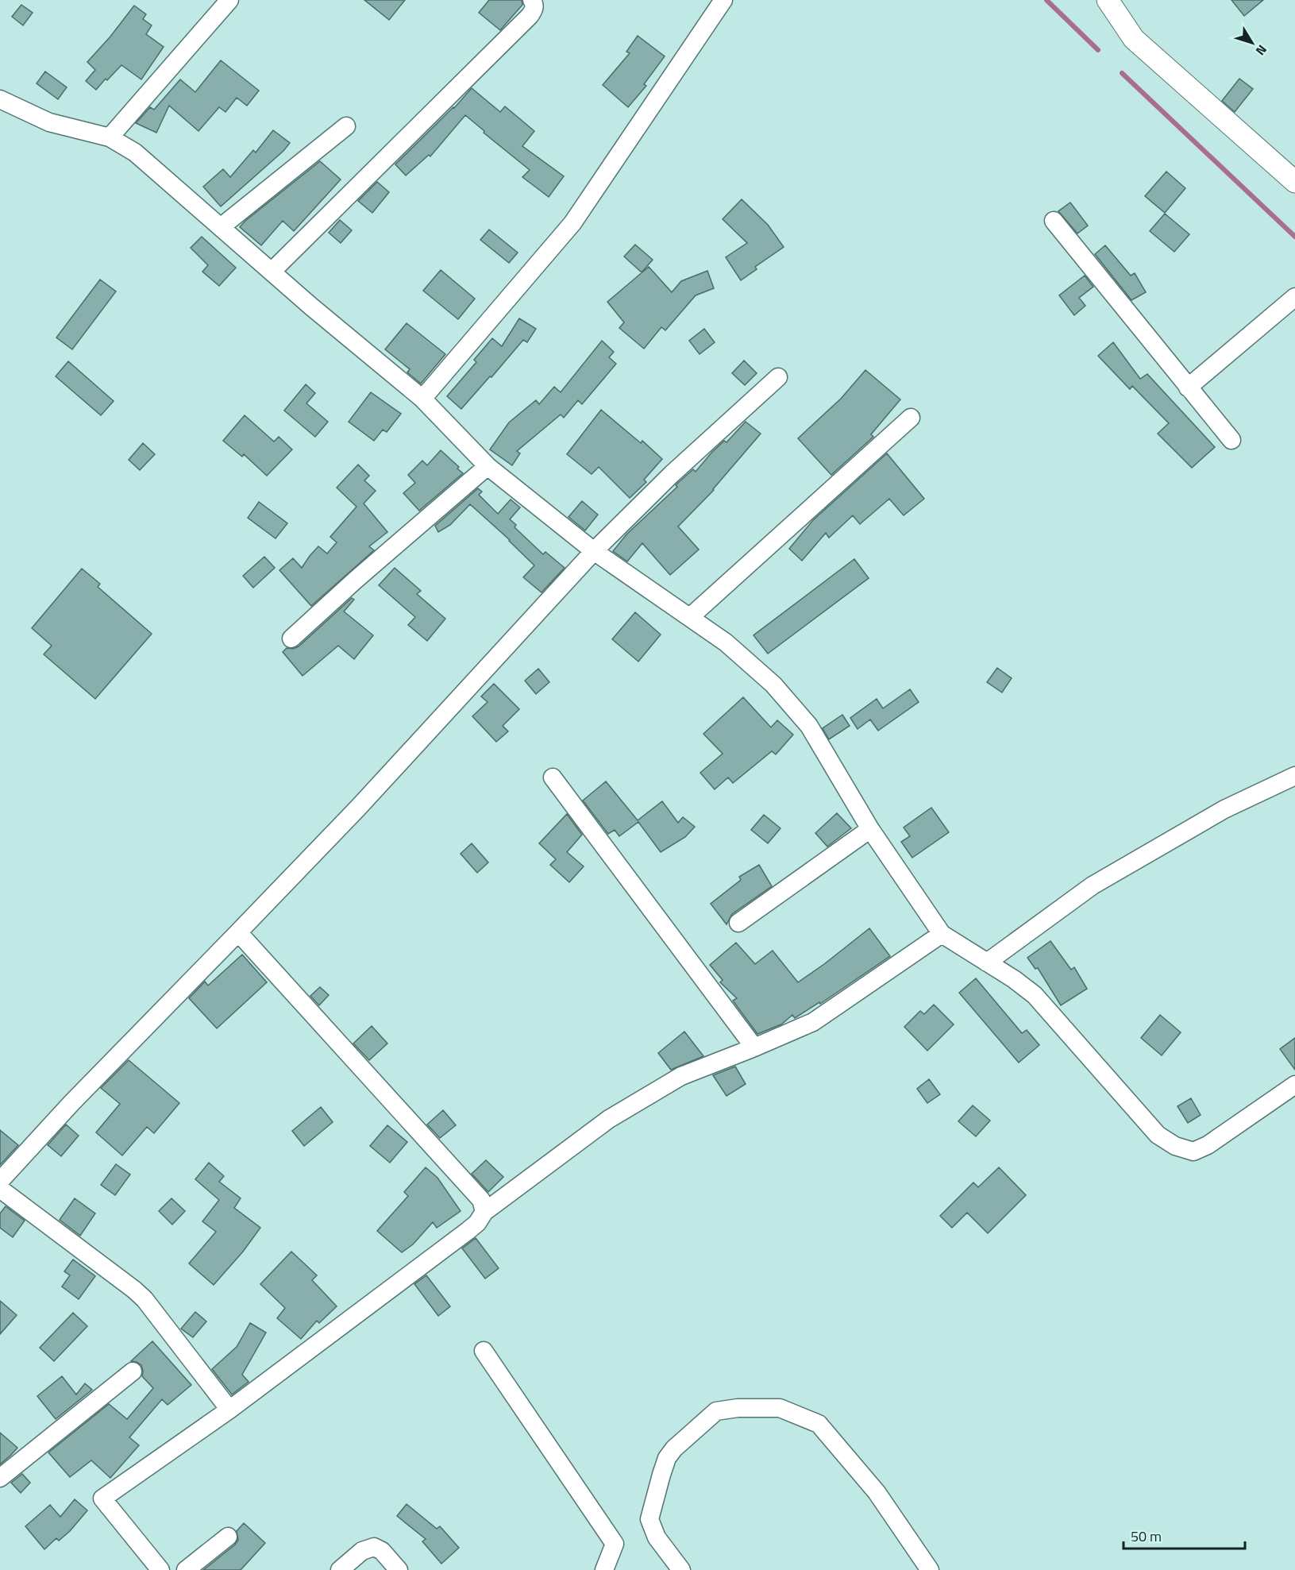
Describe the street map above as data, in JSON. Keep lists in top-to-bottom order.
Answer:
{
  "scale_bar": "50 m",
  "north": "bottom right"
}
